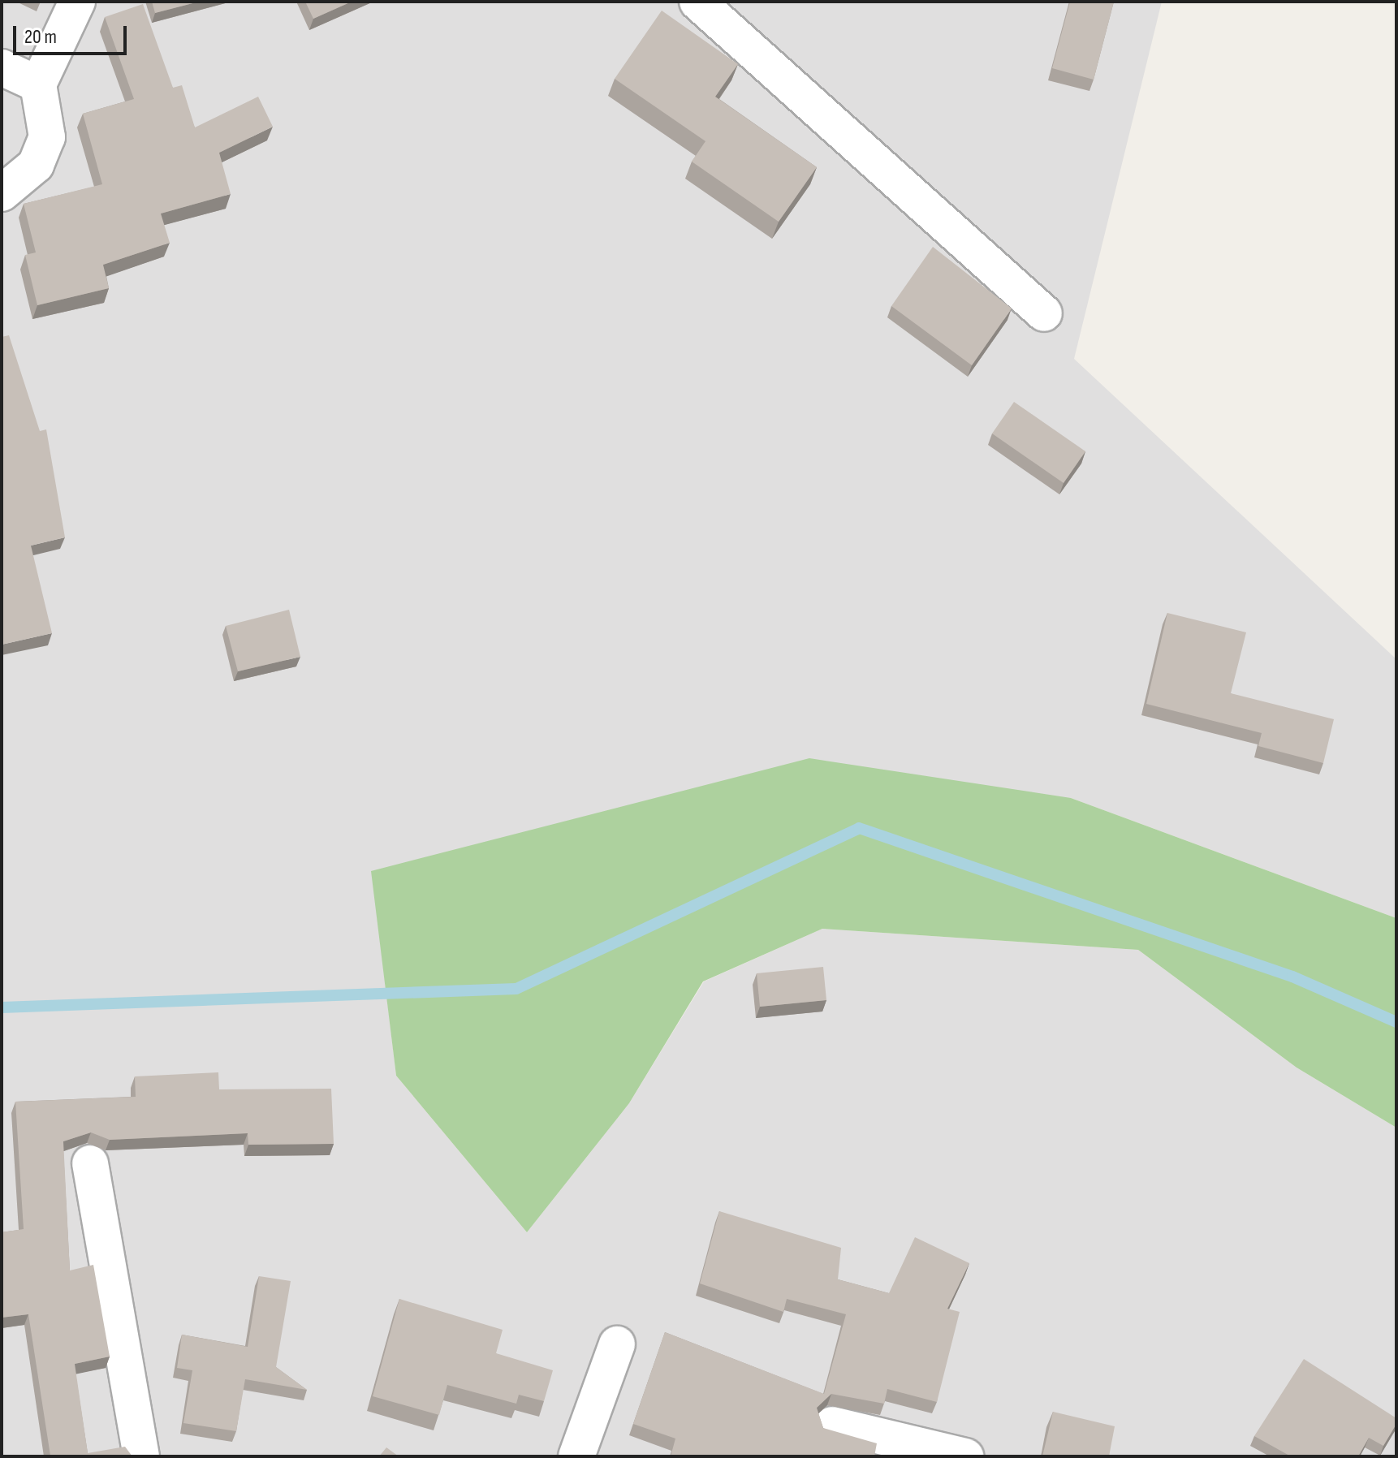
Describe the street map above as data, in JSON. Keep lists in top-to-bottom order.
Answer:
{
  "scale_bar": "20 m"
}
